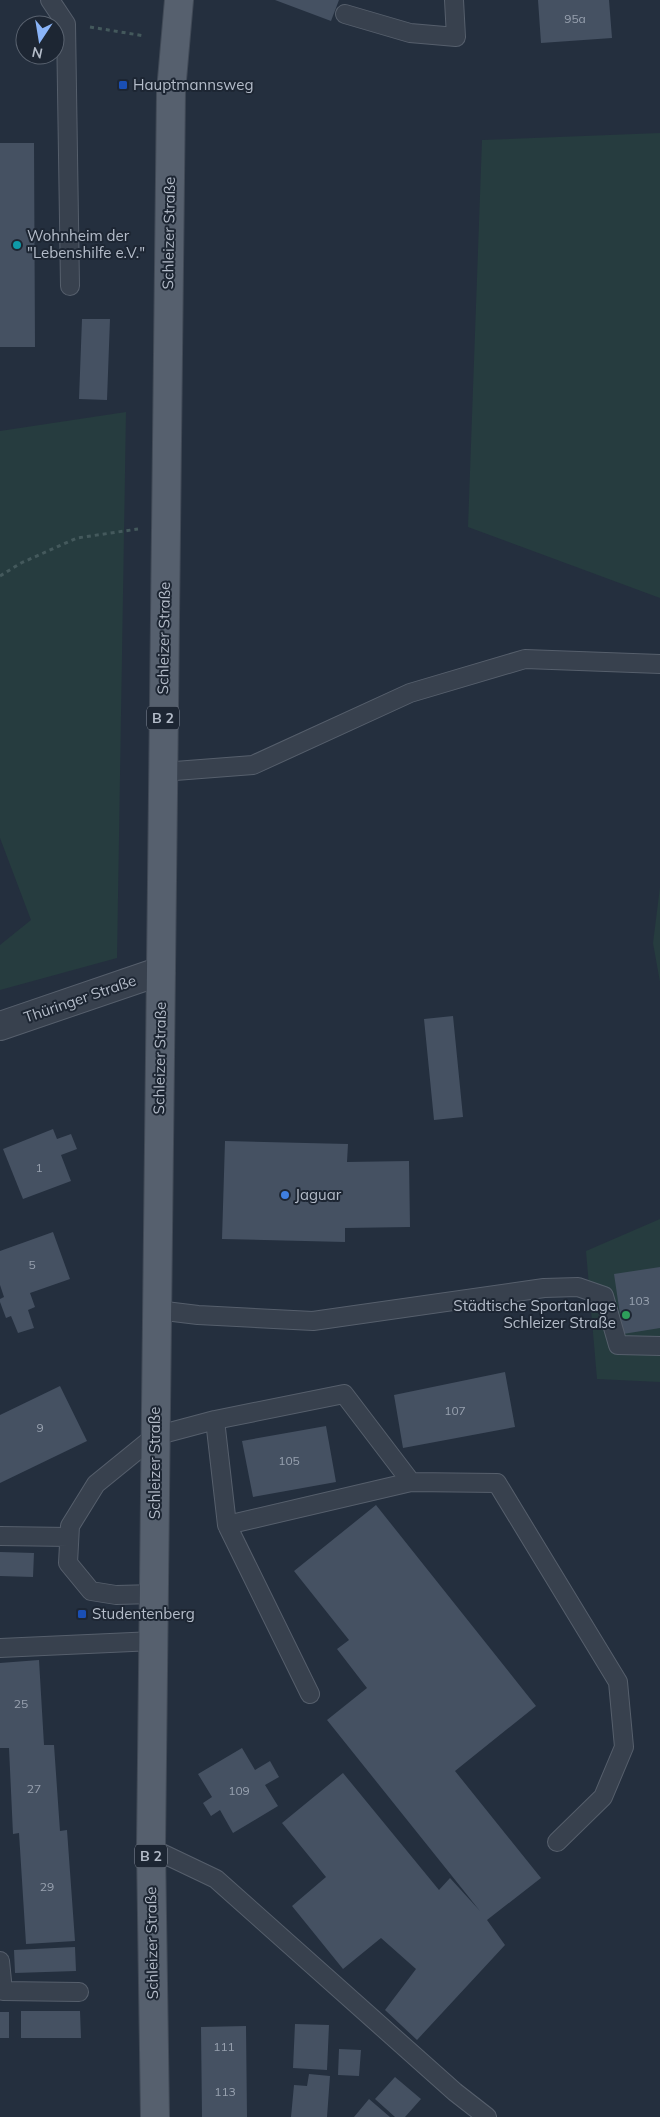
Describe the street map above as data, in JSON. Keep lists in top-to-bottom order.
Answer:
{
  "streets": {
    "main road": ["Schleizer Straße", "B 2"],
    "street": ["Thüringer Straße"]
  },
  "crossings": [
    ["Schleizer Straße", "Thüringer Straße"]
  ],
  "places": {
    "transit": ["Hauptmannsweg", "Studentenberg"],
    "other": ["Wohnheim der \"Lebenshilfe e.V.\"", "Jaguar", "Städtische Sportanlage Schleizer Straße"]
  },
  "house_numbers": [
    "95a",
    "1",
    "5",
    "103",
    "107",
    "9",
    "105",
    "25",
    "27",
    "109",
    "29",
    "111",
    "113"
  ],
  "north": "bottom"
}
